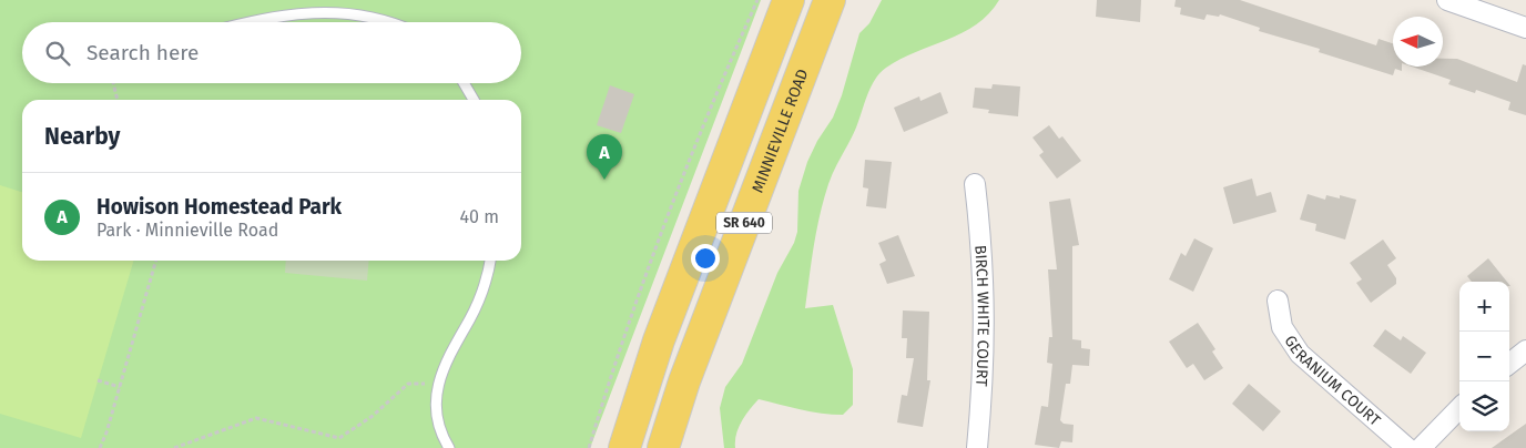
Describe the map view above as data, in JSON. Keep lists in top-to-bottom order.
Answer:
{
  "streets": {
    "main road": ["MINNIEVILLE ROAD", "SR 640"],
    "street": ["BIRCH WHITE COURT", "GERANIUM COURT"]
  },
  "north": "left",
  "page": {
    "search": "Search here",
    "heading": "Nearby",
    "pins": "A",
    "list": [
      {
        "mark": "A",
        "name": "Howison Homestead Park",
        "note": "Park · Minnieville Road",
        "value": "40 m"
      }
    ],
    "map_buttons": ["+", "−"]
  }
}
